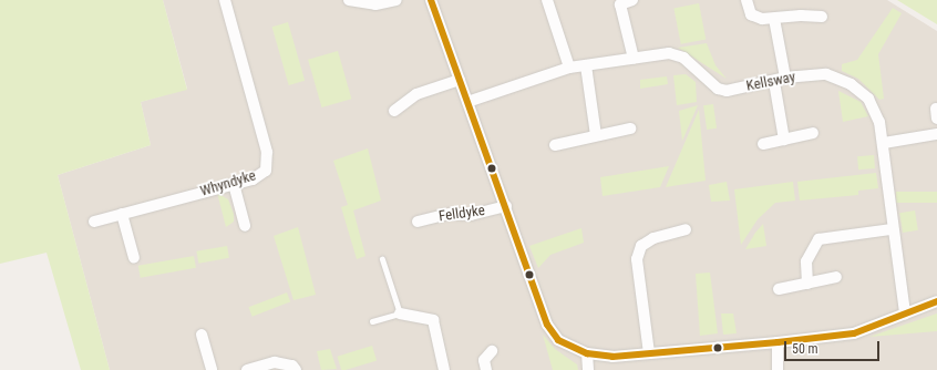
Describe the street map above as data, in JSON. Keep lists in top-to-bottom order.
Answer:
{
  "streets": {
    "street": ["Kellsway", "Whyndyke", "Felldyke"]
  },
  "scale_bar": "50 m"
}
